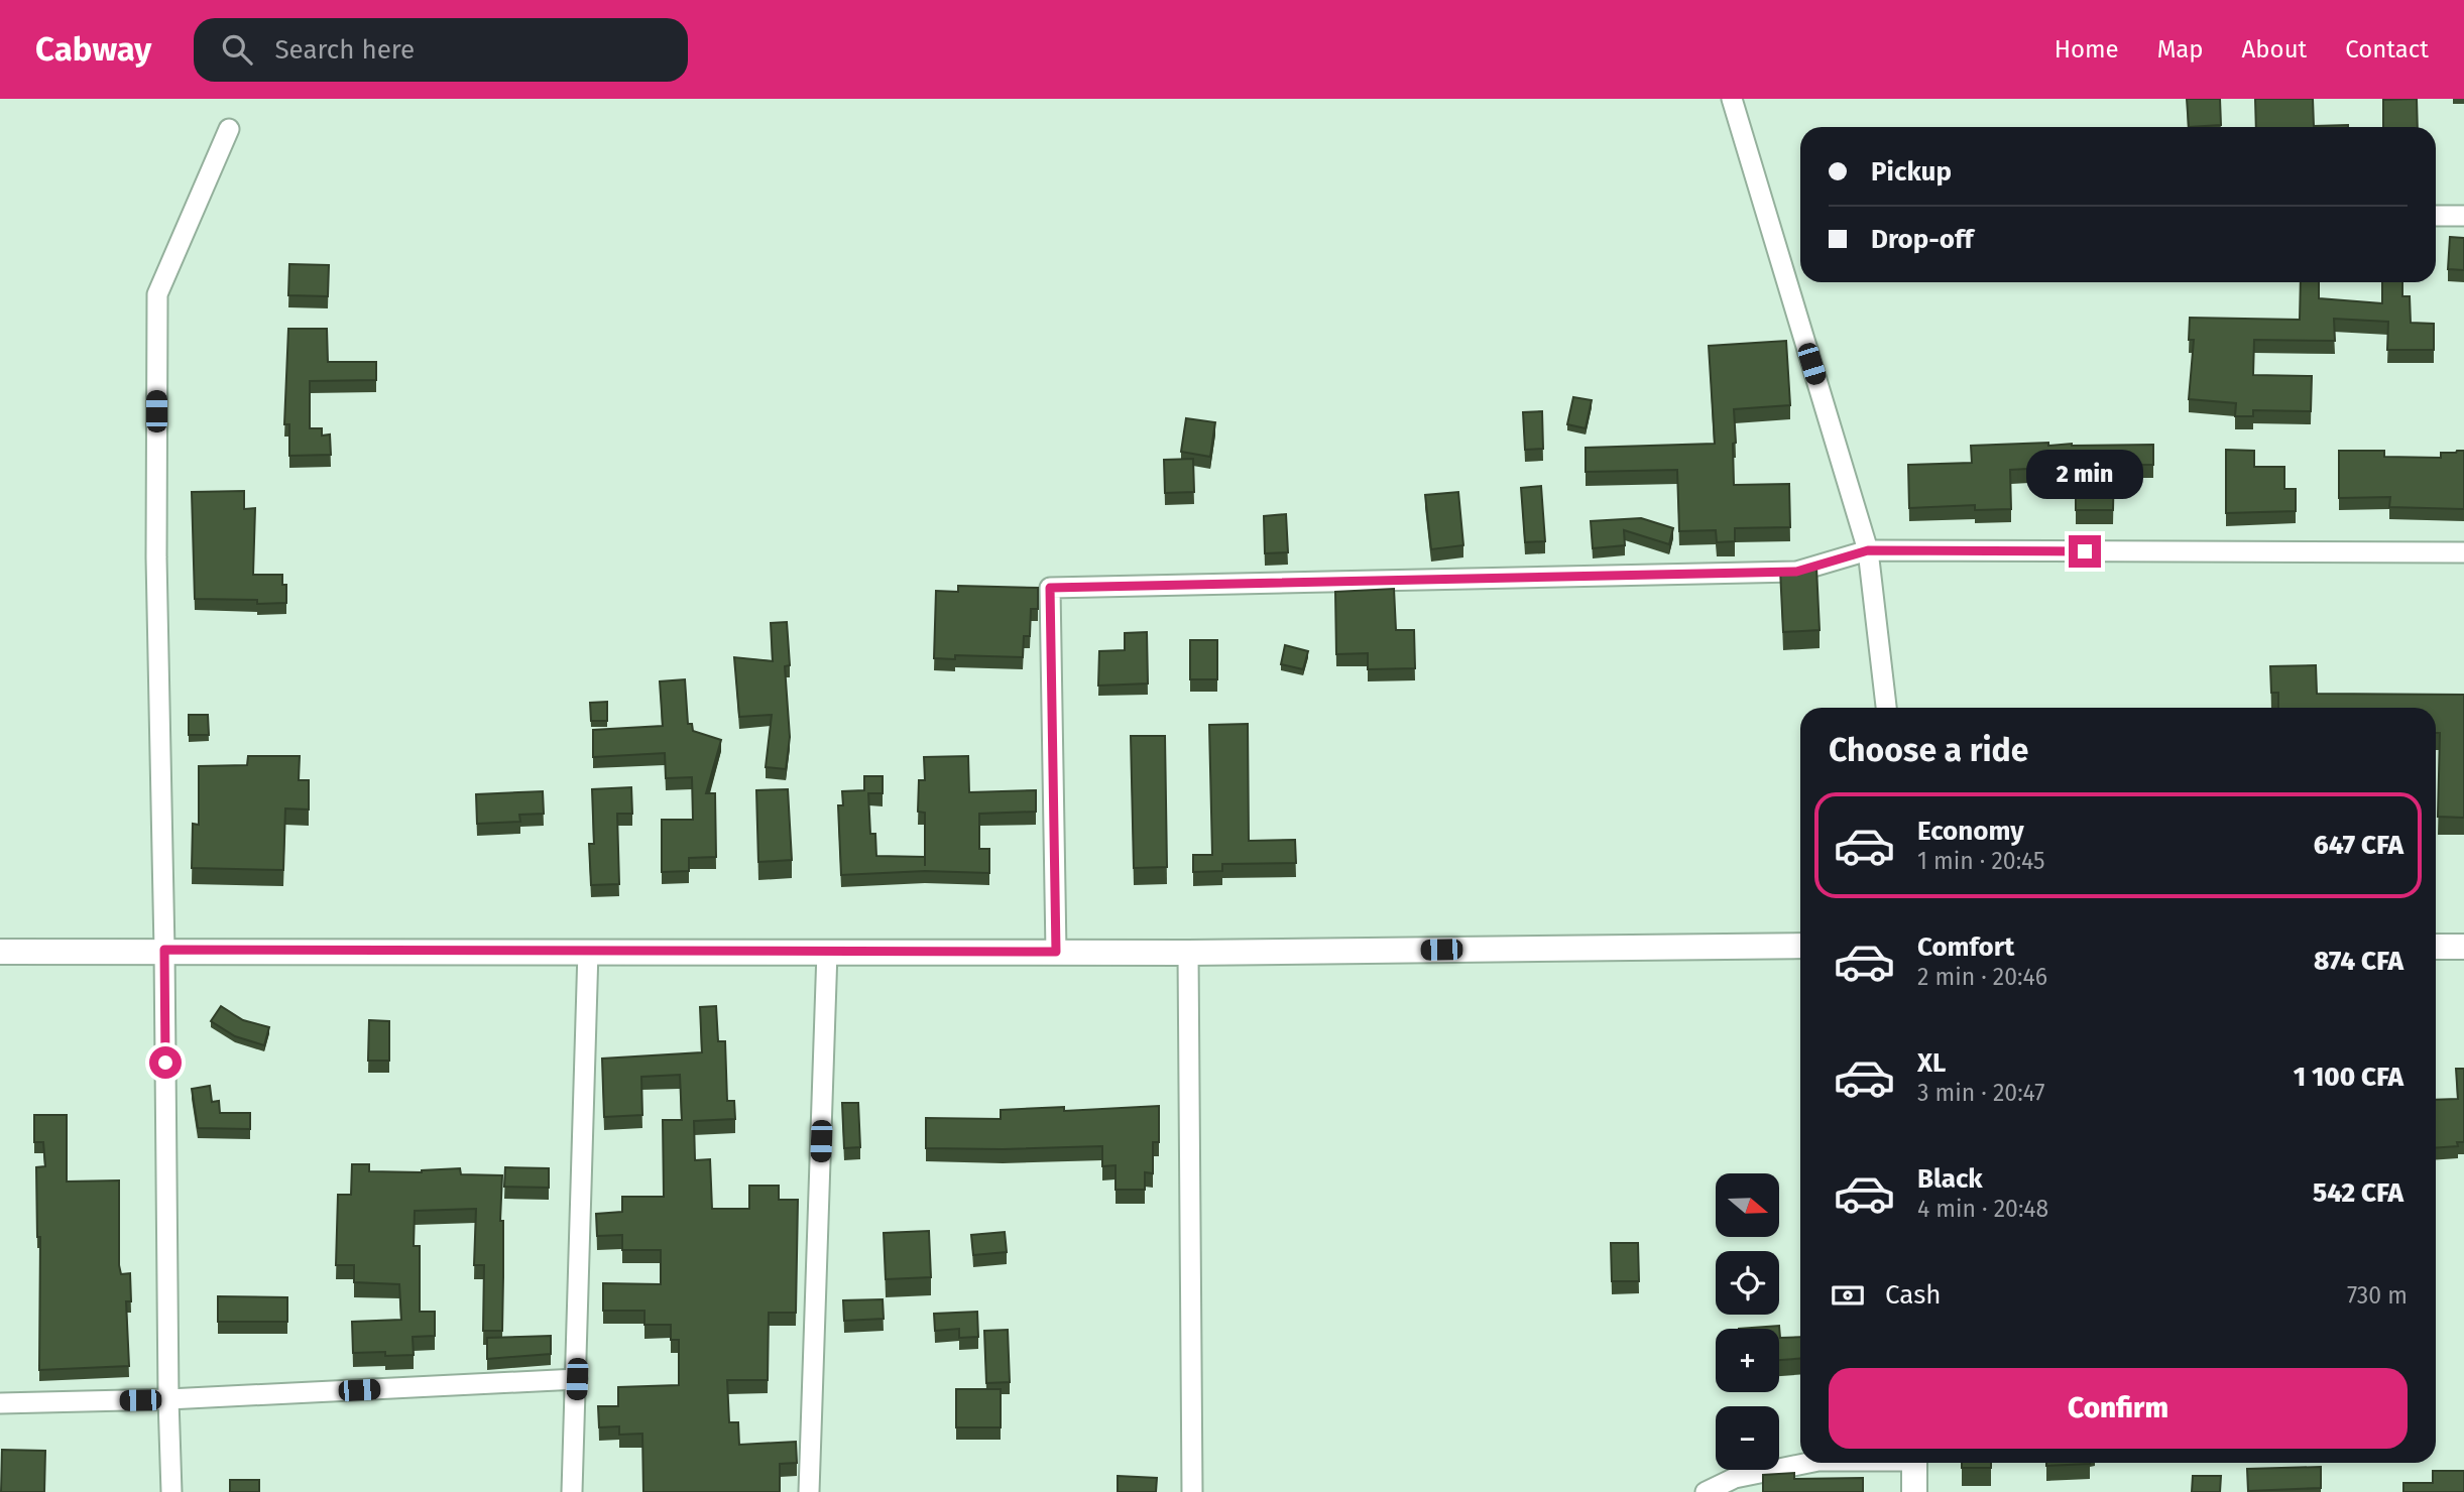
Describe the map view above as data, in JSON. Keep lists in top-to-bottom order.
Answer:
{
  "north": "right",
  "page": {
    "header": "Cabway",
    "search": "Search here",
    "nav": [
      "Home",
      "Map",
      "About",
      "Contact"
    ],
    "banner": ["Pickup", "Drop-off"],
    "bubble": "2 min",
    "heading": "Choose a ride",
    "list": [
      {
        "name": "Economy",
        "note": "1 min · 20:45",
        "value": "647 CFA"
      },
      {
        "name": "Comfort",
        "note": "2 min · 20:46",
        "value": "874 CFA"
      },
      {
        "name": "XL",
        "note": "3 min · 20:47",
        "value": "1 100 CFA"
      },
      {
        "name": "Black",
        "note": "4 min · 20:48",
        "value": "542 CFA"
      }
    ],
    "map_buttons": ["+", "−"],
    "pay": ["Cash", "730 m"],
    "buttons": "Confirm"
  }
}
